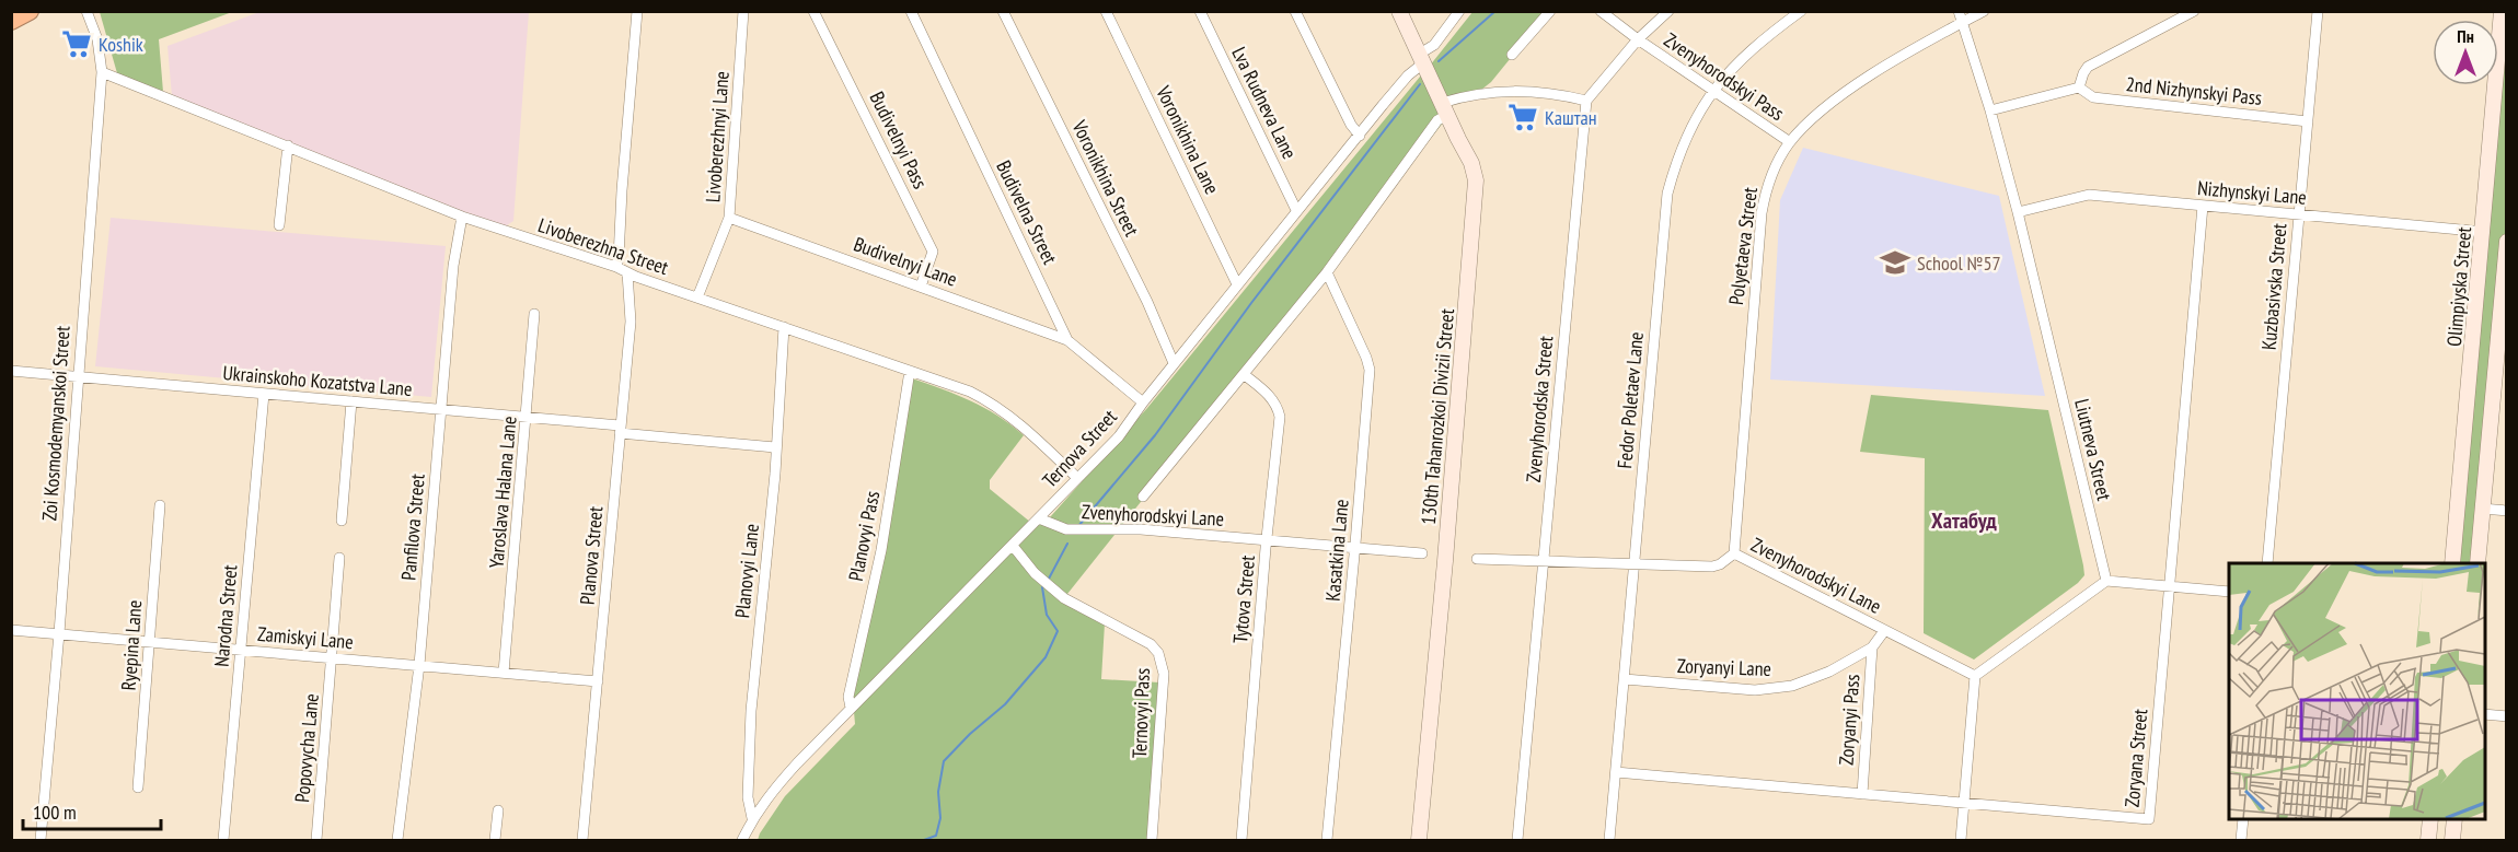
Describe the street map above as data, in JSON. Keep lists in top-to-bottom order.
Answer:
{
  "streets": {
    "main road": ["Olimpiyska Street", "130th Tahanrozkoi Divizii Street"],
    "street": [
      "Zvenyhorodskyi Pass",
      "2nd Nizhynskyi Pass",
      "Lva Rudneva Lane",
      "Livoberezhnyi Lane",
      "Budivelnyi Pass",
      "Voronikhina Lane",
      "Voronikhina Street",
      "Nizhynskyi Lane",
      "Budivelna Street",
      "Livoberezhna Street",
      "Polyetaeva Street",
      "Budivelnyi Lane",
      "Kuzbasivska Street",
      "Ukrainskoho Kozatstva Lane",
      "Fedor Poletaev Lane",
      "Zvenyhorodska Street",
      "Zoi Kosmodemyanskoi Street",
      "Ternova Street",
      "Liutneva Street",
      "Yaroslava Halana Lane",
      "Zvenyhorodskyi Lane",
      "Panfilova Street",
      "Planovyi Pass",
      "Kasatkina Lane",
      "Planova Street",
      "Planovyi Lane",
      "Tytova Street",
      "Narodna Street",
      "Zamiskyi Lane",
      "Ryepina Lane",
      "Zoryanyi Lane",
      "Ternovyi Pass",
      "Zoryanyi Pass",
      "Popovycha Lane",
      "Zoryana Street"
    ]
  },
  "crossings": [
    ["Zvenyhorodskyi Pass", "Polyetaeva Street"],
    ["Zvenyhorodskyi Pass", "Fedor Poletaev Lane"],
    ["2nd Nizhynskyi Pass", "Kuzbasivska Street"],
    ["Lva Rudneva Lane", "Ternova Street"],
    ["Livoberezhnyi Lane", "Livoberezhna Street"],
    ["Livoberezhnyi Lane", "Budivelnyi Lane"],
    ["Budivelnyi Pass", "Budivelnyi Lane"],
    ["Voronikhina Lane", "Ternova Street"],
    ["Voronikhina Street", "Ternova Street"],
    ["Nizhynskyi Lane", "Kuzbasivska Street"],
    ["Nizhynskyi Lane", "Olimpiyska Street"],
    ["Nizhynskyi Lane", "Liutneva Street"],
    ["Nizhynskyi Lane", "Zoryana Street"],
    ["Budivelna Street", "Budivelnyi Lane"],
    ["Budivelna Street", "Ternova Street"],
    ["Livoberezhna Street", "Zoi Kosmodemyanskoi Street"],
    ["Livoberezhna Street", "Ternova Street"],
    ["Livoberezhna Street", "Panfilova Street"],
    ["Livoberezhna Street", "Planovyi Pass"],
    ["Livoberezhna Street", "Planova Street"],
    ["Livoberezhna Street", "Planovyi Lane"],
    ["Polyetaeva Street", "Liutneva Street"],
    ["Polyetaeva Street", "Zvenyhorodskyi Lane"],
    ["Ukrainskoho Kozatstva Lane", "Zoi Kosmodemyanskoi Street"],
    ["Ukrainskoho Kozatstva Lane", "Yaroslava Halana Lane"],
    ["Ukrainskoho Kozatstva Lane", "Panfilova Street"],
    ["Ukrainskoho Kozatstva Lane", "Planova Street"],
    ["Ukrainskoho Kozatstva Lane", "Planovyi Lane"],
    ["Ukrainskoho Kozatstva Lane", "Narodna Street"],
    ["Fedor Poletaev Lane", "Zvenyhorodskyi Lane"],
    ["Fedor Poletaev Lane", "Zoryanyi Lane"],
    ["Fedor Poletaev Lane", "Zoryana Street"],
    ["Zvenyhorodska Street", "Zvenyhorodskyi Lane"],
    ["130th Tahanrozkoi Divizii Street", "Ternova Street"],
    ["Zoi Kosmodemyanskoi Street", "Zamiskyi Lane"],
    ["Ternova Street", "Zvenyhorodskyi Lane"],
    ["Ternova Street", "Planovyi Pass"],
    ["Ternova Street", "Planovyi Lane"],
    ["Ternova Street", "Ternovyi Pass"],
    ["Yaroslava Halana Lane", "Zamiskyi Lane"],
    ["Zvenyhorodskyi Lane", "Kasatkina Lane"],
    ["Zvenyhorodskyi Lane", "Tytova Street"],
    ["Zvenyhorodskyi Lane", "Zoryanyi Lane"],
    ["Panfilova Street", "Zamiskyi Lane"],
    ["Planova Street", "Zamiskyi Lane"],
    ["Narodna Street", "Zamiskyi Lane"],
    ["Zamiskyi Lane", "Ryepina Lane"],
    ["Zamiskyi Lane", "Popovycha Lane"],
    ["Zoryanyi Lane", "Zoryanyi Pass"],
    ["Zoryanyi Pass", "Zoryana Street"]
  ],
  "districts": ["Хатабуд"],
  "places": {
    "supermarket": ["Koshik", "Каштан"],
    "school or university": ["School №57"]
  },
  "scale_bar": "100 m",
  "north": "top"
}
